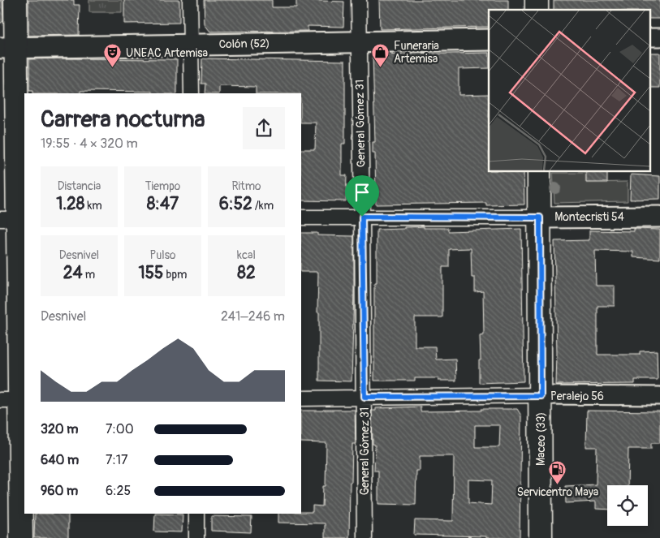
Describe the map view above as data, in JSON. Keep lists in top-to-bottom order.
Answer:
{
  "streets": {
    "main road": ["Colón (52)", "Montecristi 54", "Maceo (33)"],
    "street": ["General Gómez 31", "Peralejo 56"]
  },
  "crossings": [
    ["Colón (52)", "General Gómez 31"],
    ["General Gómez 31", "Montecristi 54"],
    ["General Gómez 31", "Peralejo 56"],
    ["Montecristi 54", "Maceo (33)"],
    ["Peralejo 56", "Maceo (33)"]
  ],
  "places": {
    "shop": ["Funeraria Artemisa"],
    "theatre": ["UNEAC Artemisa"],
    "fuel station": ["Servicentro Maya"]
  },
  "page": {
    "heading": ["Carrera nocturna", "19:55 · 4 × 320 m"],
    "stats": [
      ["Distancia", "1.28 km"],
      ["Tiempo", "8:47"],
      ["Ritmo", "6:52 /km"],
      ["Desnivel", "24 m"],
      ["Pulso", "155 bpm"],
      ["kcal", "82"]
    ],
    "chart": ["Desnivel", "241–246 m"],
    "list": [
      {
        "name": "320 m",
        "note": "7:00"
      },
      {
        "name": "640 m",
        "note": "7:17"
      },
      {
        "name": "960 m",
        "note": "6:25"
      }
    ]
  }
}
